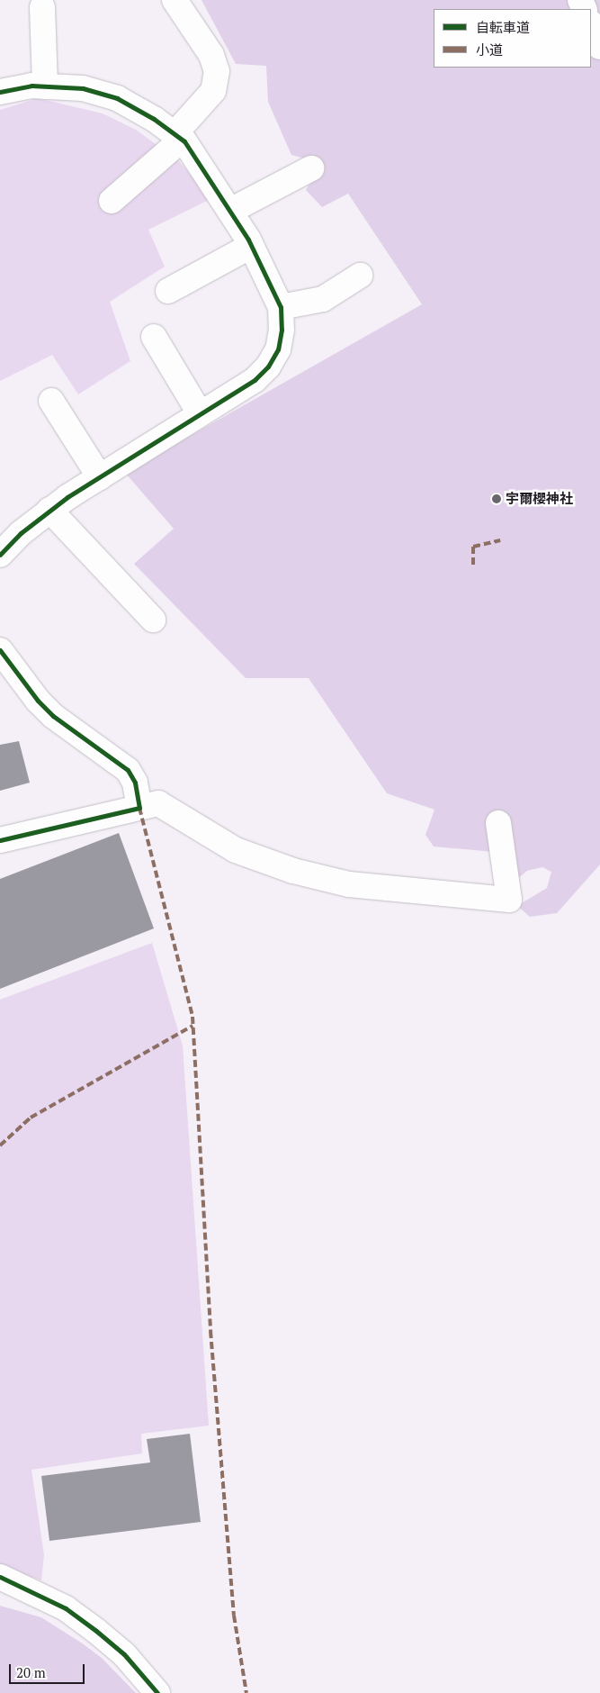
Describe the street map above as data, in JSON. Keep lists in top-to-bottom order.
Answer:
{
  "places": ["宇爾櫻神社"],
  "legend": ["自転車道", "小道"],
  "scale_bar": "20 m"
}
